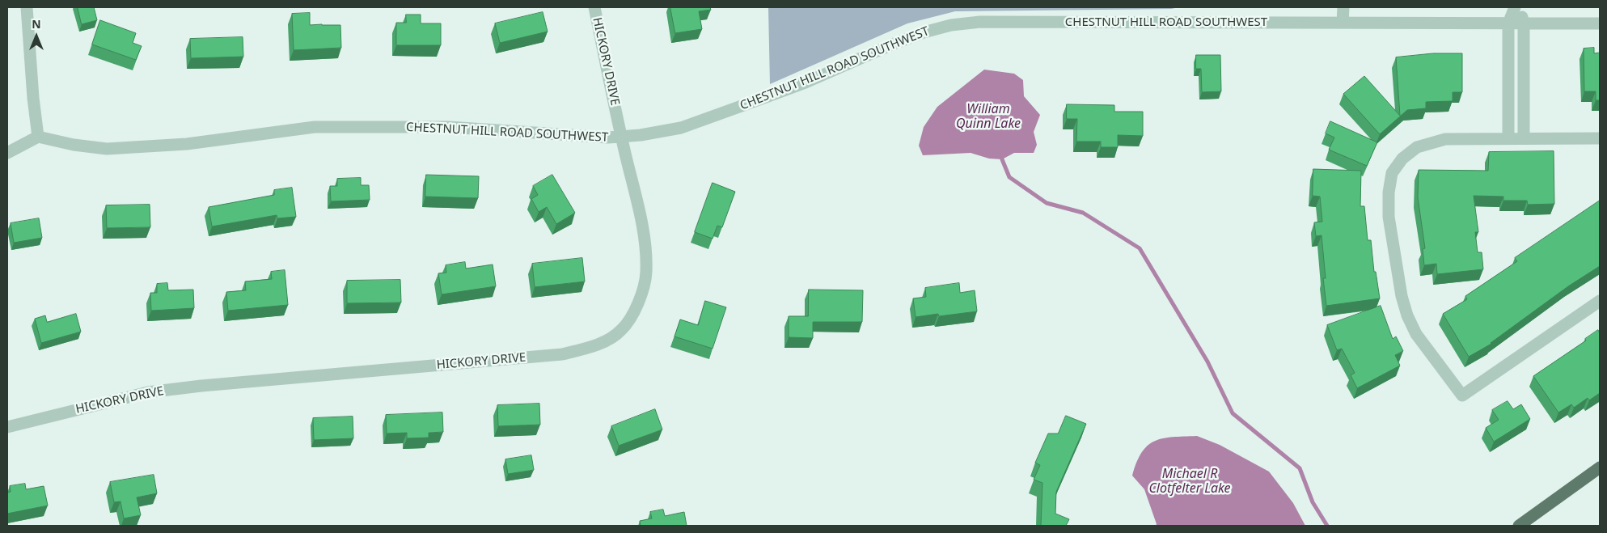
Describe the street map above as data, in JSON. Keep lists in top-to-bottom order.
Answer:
{
  "streets": {
    "street": ["CHESTNUT HILL ROAD SOUTHWEST", "HICKORY DRIVE"]
  },
  "crossings": [
    ["CHESTNUT HILL ROAD SOUTHWEST", "HICKORY DRIVE"]
  ],
  "water": ["William Quinn Lake", "Michael R Clotfelter Lake"],
  "north": "top"
}
